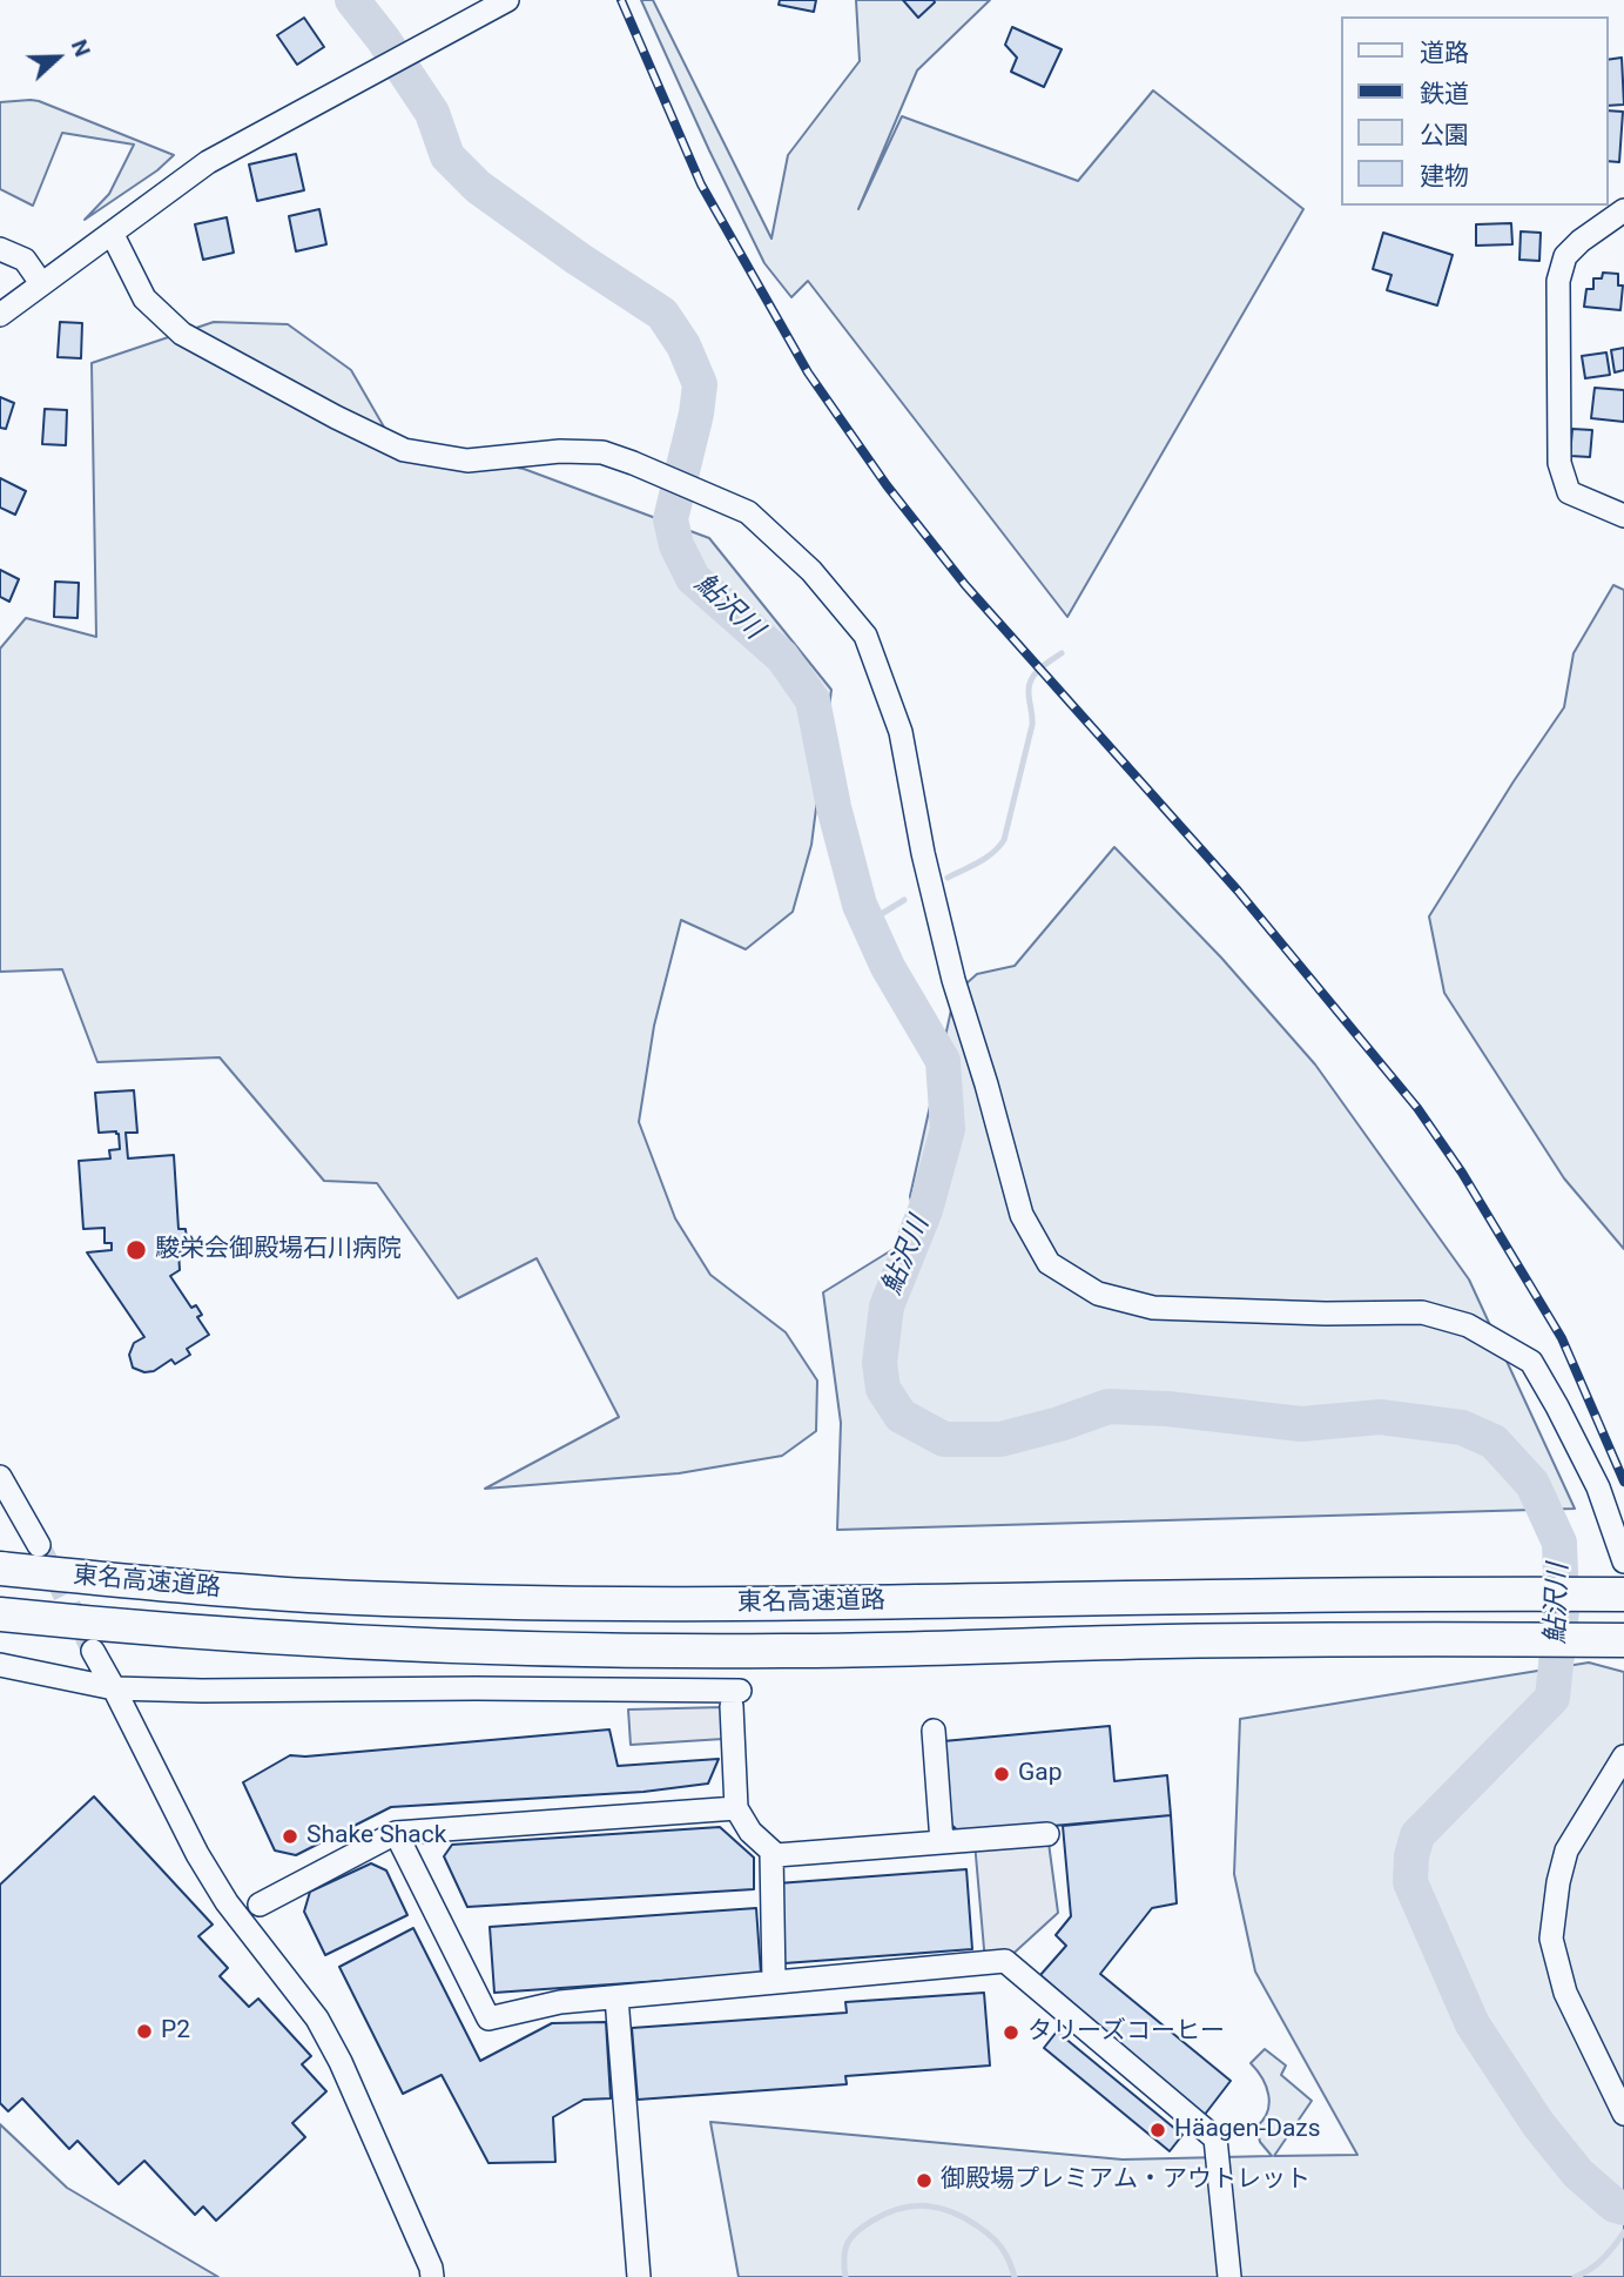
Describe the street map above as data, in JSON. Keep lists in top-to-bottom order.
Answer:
{
  "streets": {
    "highway": ["東名高速道路"]
  },
  "water": ["鮎沢川"],
  "places": [
    "駿栄会御殿場石川病院",
    "Gap",
    "Shake Shack",
    "P2",
    "タリーズコーヒー",
    "Häagen-Dazs",
    "御殿場プレミアム・アウトレット"
  ],
  "legend": [
    "道路",
    "鉄道",
    "公園",
    "建物"
  ],
  "north": "right"
}
